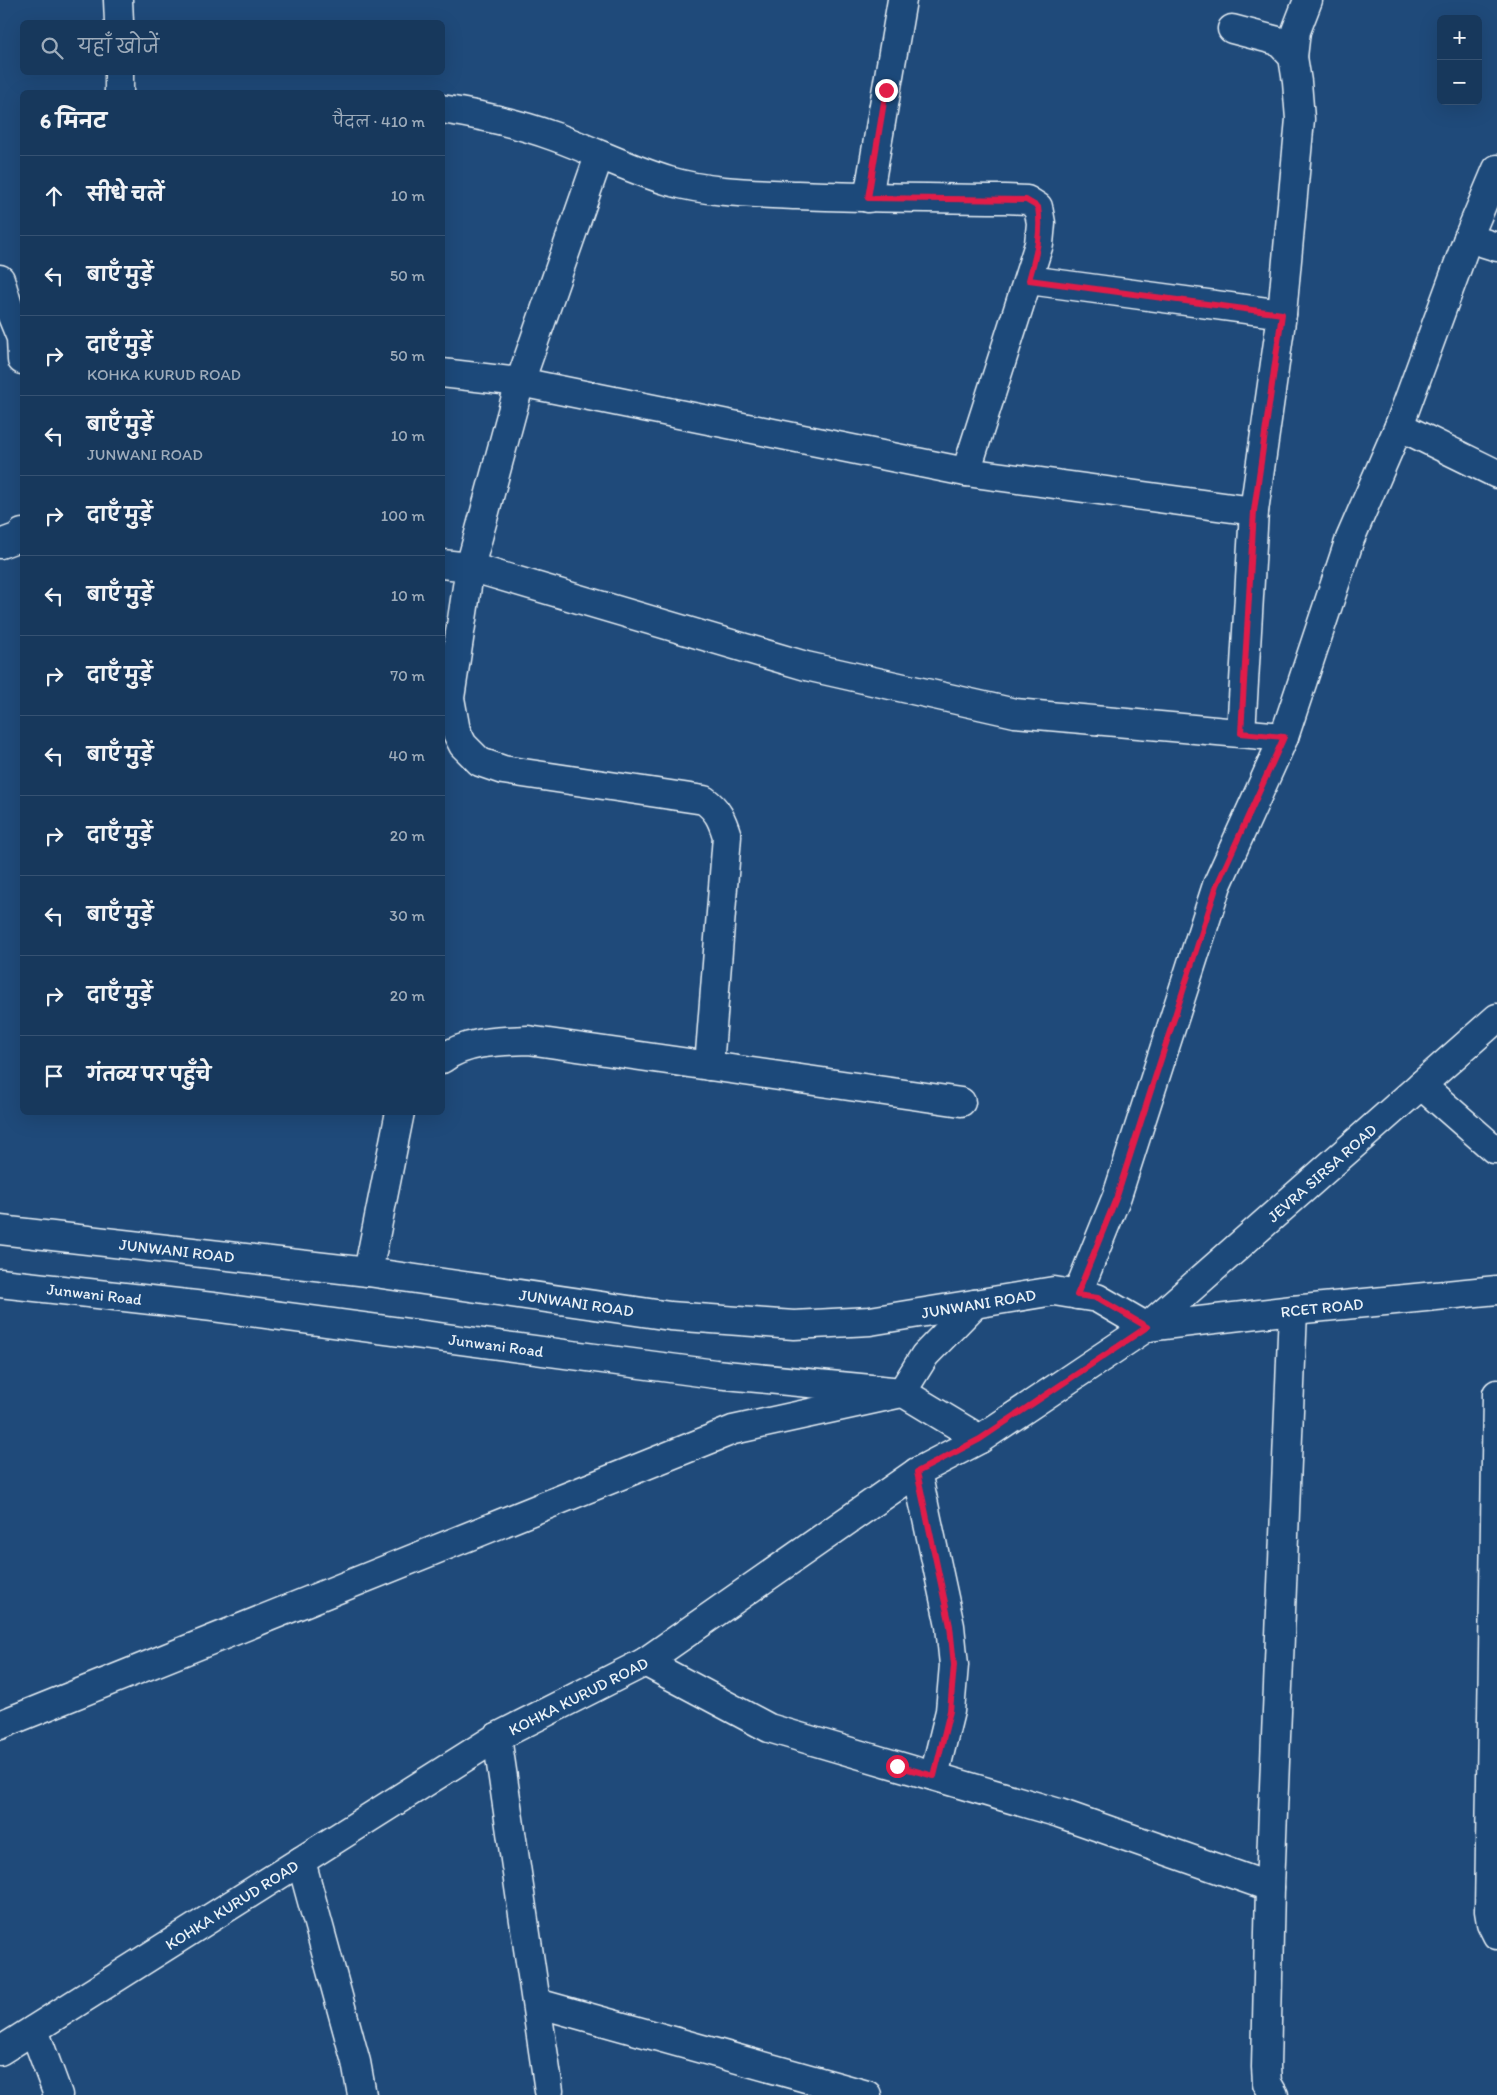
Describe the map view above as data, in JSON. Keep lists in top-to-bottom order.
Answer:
{
  "streets": {
    "street": [
      "JEVRA SIRSA ROAD",
      "JUNWANI ROAD",
      "Junwani Road",
      "RCET ROAD",
      "KOHKA KURUD ROAD"
    ]
  },
  "crossings": [
    ["JEVRA SIRSA ROAD", "JUNWANI ROAD"],
    ["JEVRA SIRSA ROAD", "RCET ROAD"],
    ["JEVRA SIRSA ROAD", "KOHKA KURUD ROAD"],
    ["JUNWANI ROAD", "RCET ROAD"],
    ["JUNWANI ROAD", "KOHKA KURUD ROAD"],
    ["Junwani Road", "KOHKA KURUD ROAD"],
    ["RCET ROAD", "KOHKA KURUD ROAD"]
  ],
  "page": {
    "map_buttons": ["+", "−"],
    "search": "यहाँ खोजें",
    "heading": ["6 मिनट", "पैदल · 410 m"],
    "list": [
      ["सीधे चलें", "10 m"],
      ["बाएँ मुड़ें", "50 m"],
      ["दाएँ मुड़ें", "KOHKA KURUD ROAD", "50 m"],
      ["बाएँ मुड़ें", "JUNWANI ROAD", "10 m"],
      ["दाएँ मुड़ें", "100 m"],
      ["बाएँ मुड़ें", "10 m"],
      ["दाएँ मुड़ें", "70 m"],
      ["बाएँ मुड़ें", "40 m"],
      ["दाएँ मुड़ें", "20 m"],
      ["बाएँ मुड़ें", "30 m"],
      ["दाएँ मुड़ें", "20 m"],
      "गंतव्य पर पहुँचे"
    ]
  }
}
